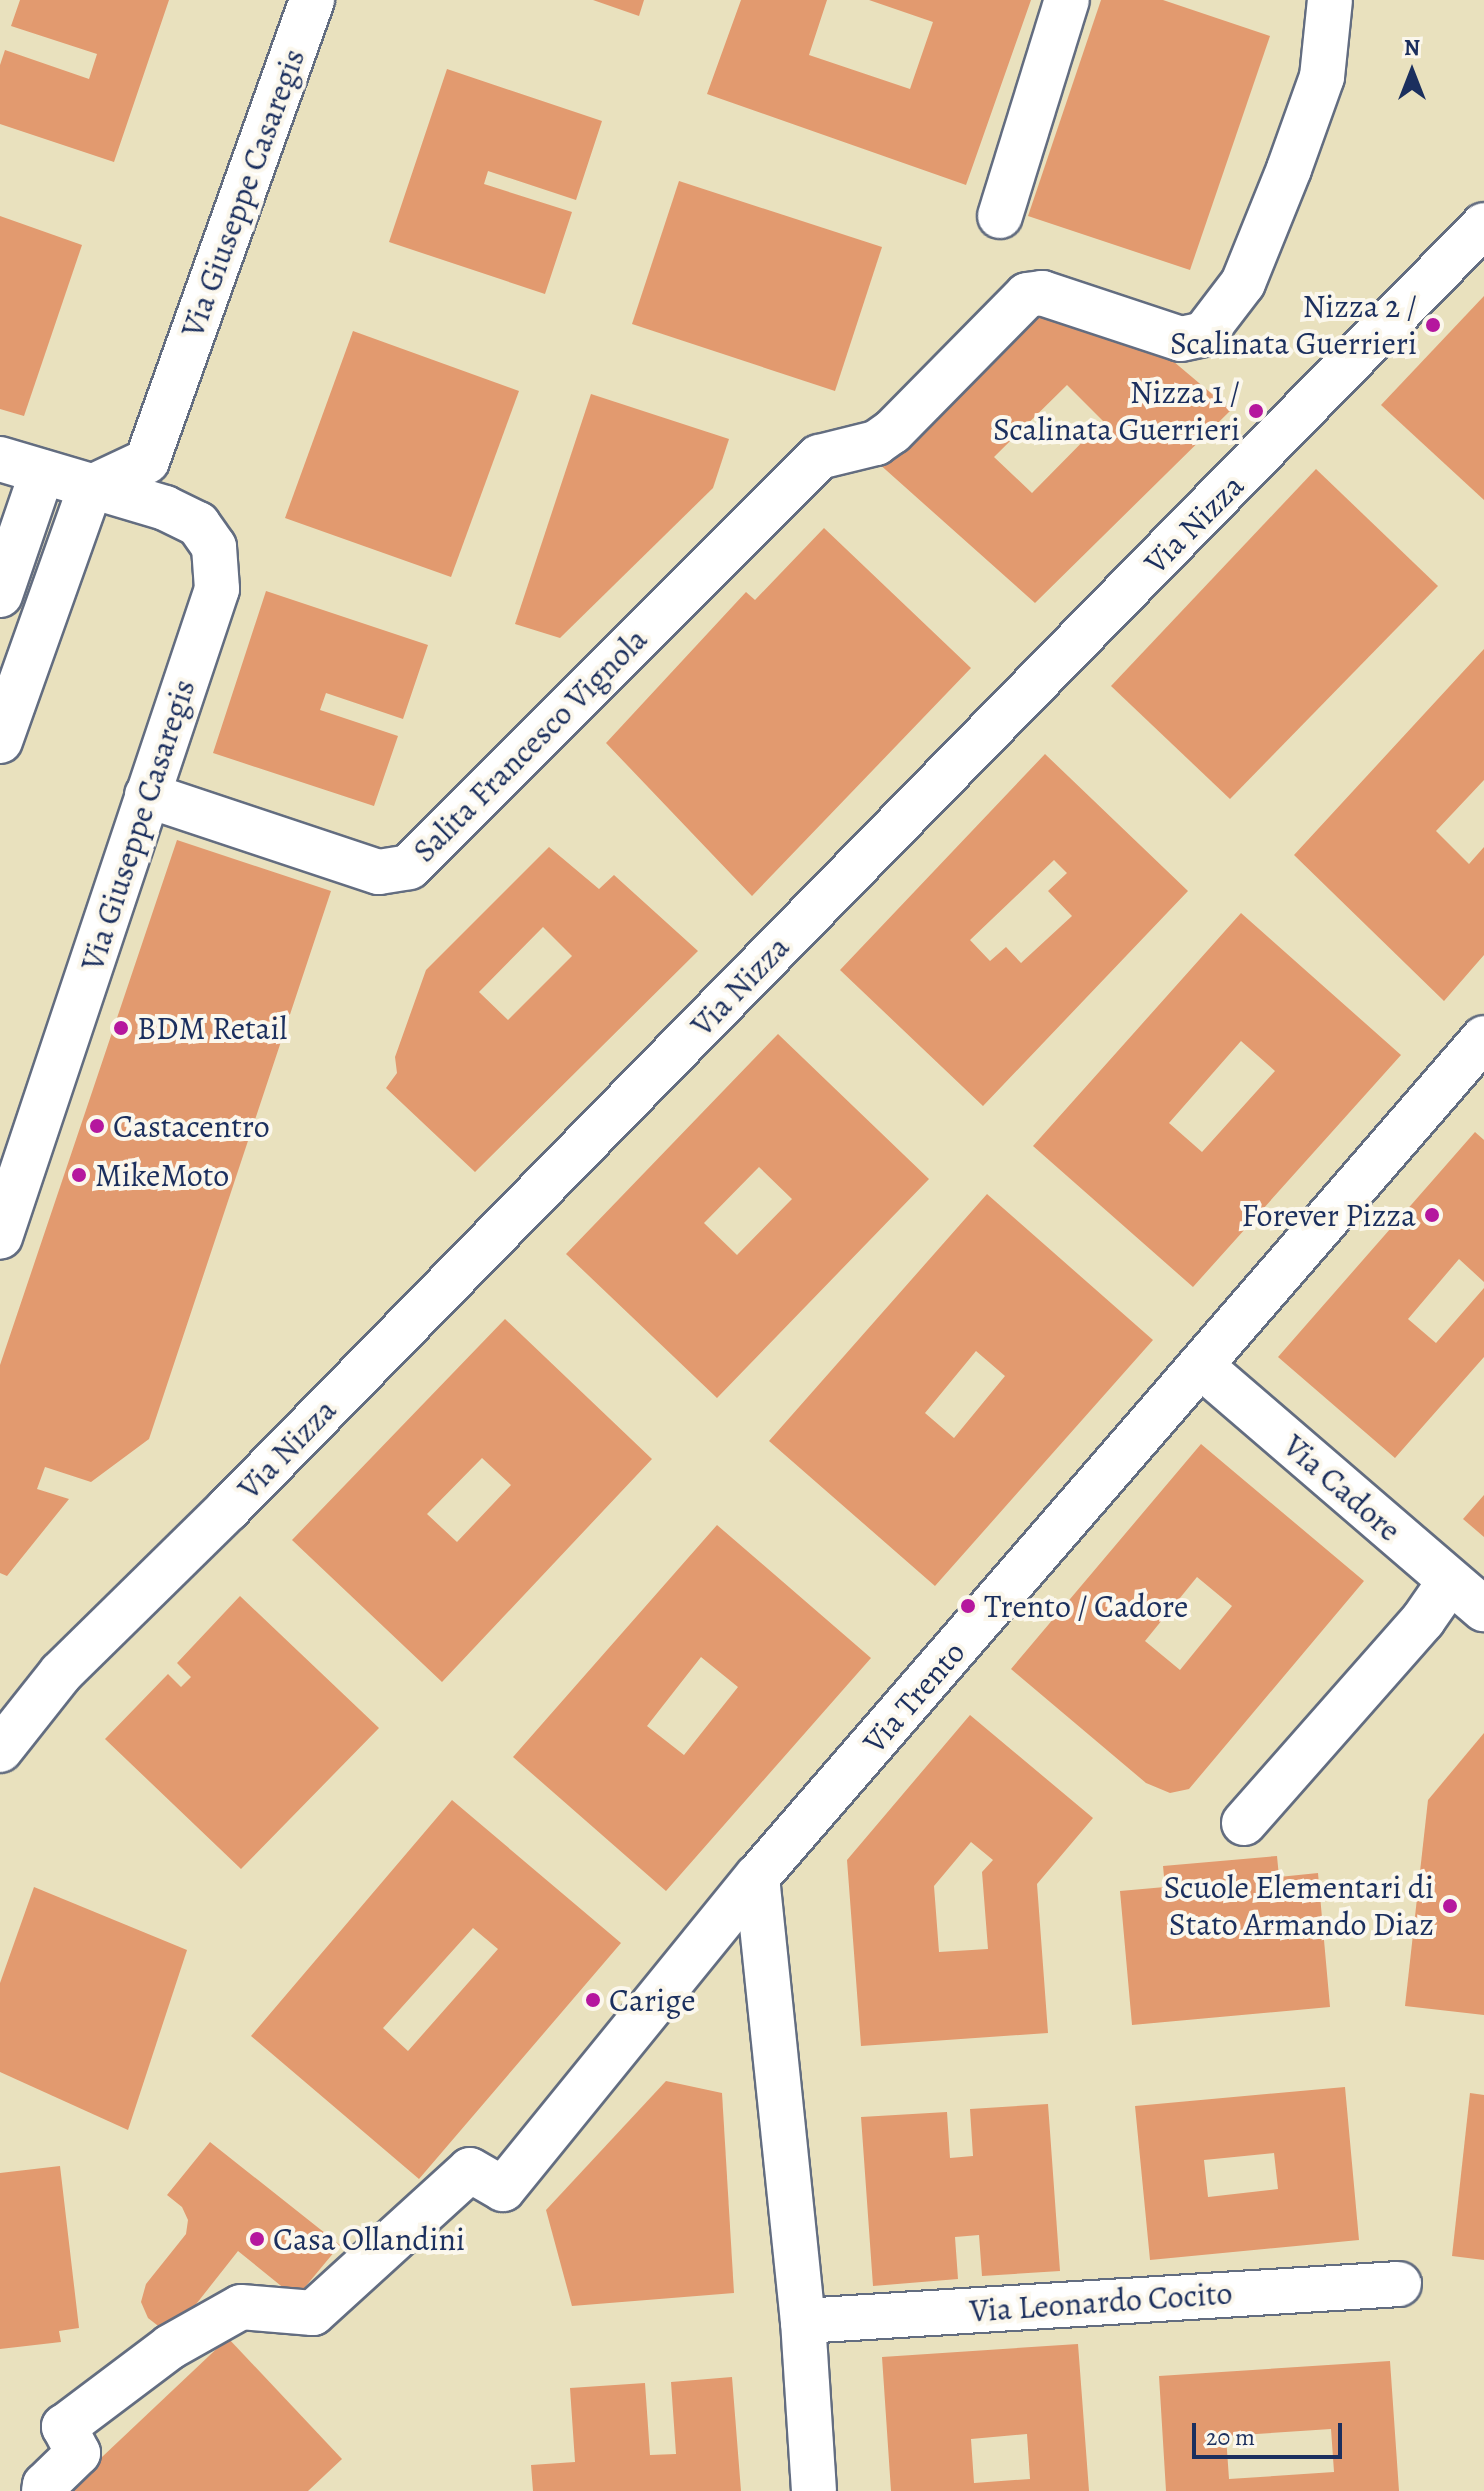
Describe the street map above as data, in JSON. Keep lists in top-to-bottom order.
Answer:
{
  "streets": {
    "street": [
      "Via Giuseppe Casaregis",
      "Via Nizza",
      "Salita Francesco Vignola",
      "Via Cadore",
      "Via Trento",
      "Via Leonardo Cocito"
    ]
  },
  "crossings": [
    ["Via Giuseppe Casaregis", "Salita Francesco Vignola"],
    ["Via Cadore", "Via Trento"]
  ],
  "places": [
    "Nizza 2 / Scalinata Guerrieri",
    "Nizza 1 / Scalinata Guerrieri",
    "BDM Retail",
    "Castacentro",
    "MikeMoto",
    "Forever Pizza",
    "Trento / Cadore",
    "Scuole Elementari di Stato Armando Diaz",
    "Carige",
    "Casa Ollandini"
  ],
  "scale_bar": "20 m",
  "north": "top"
}
